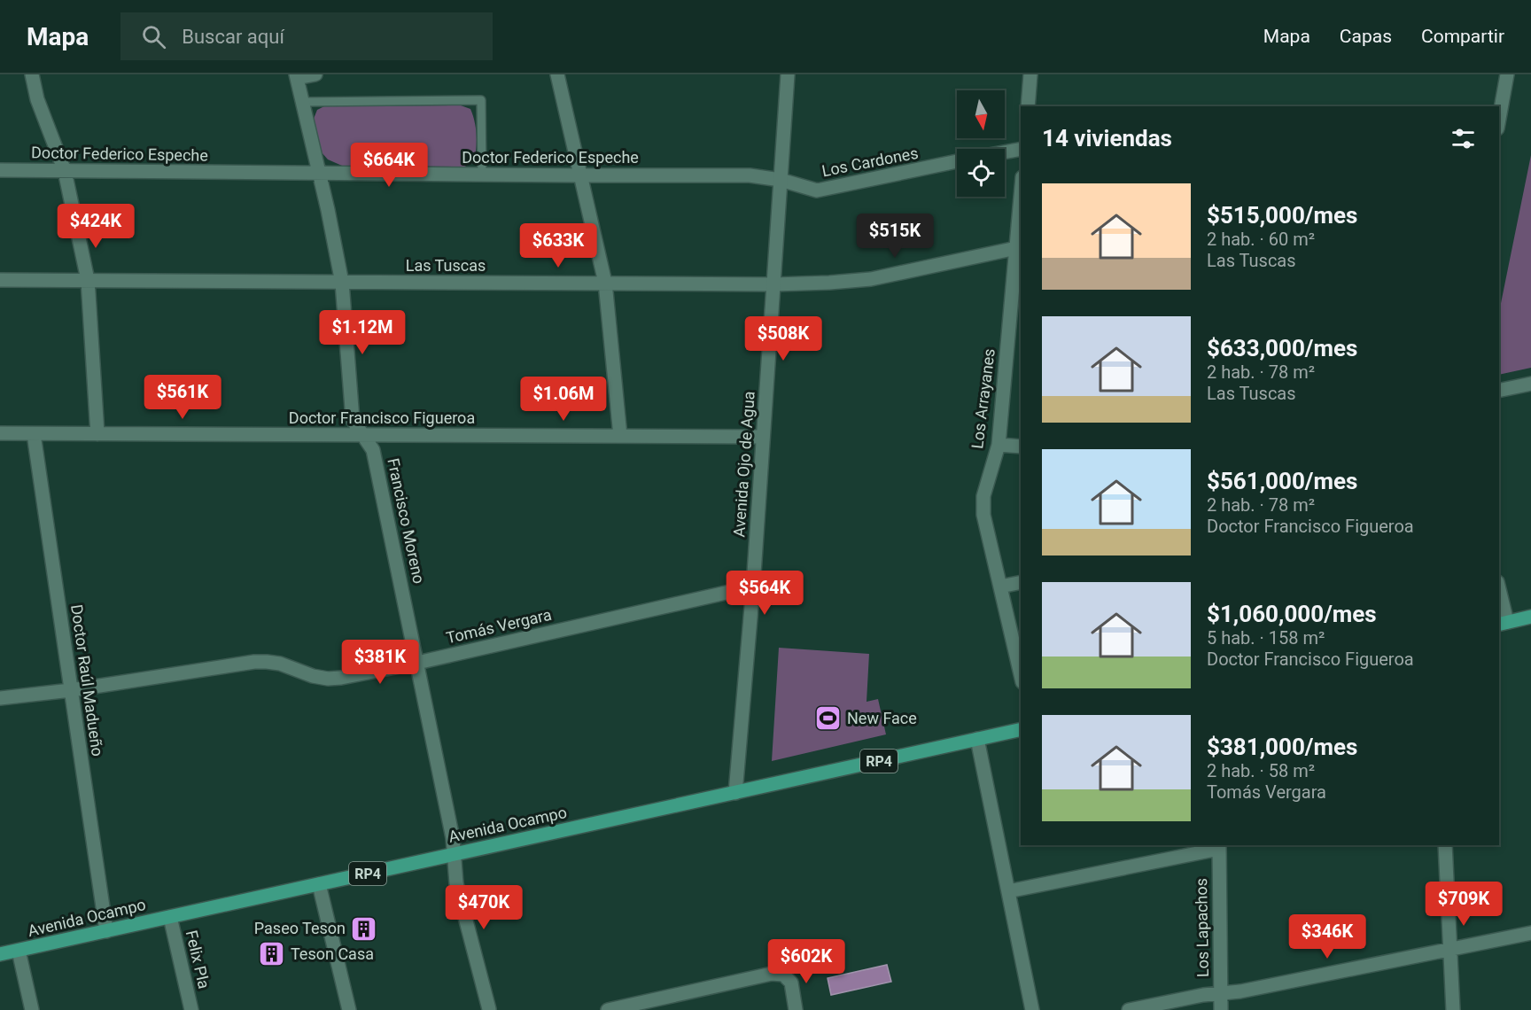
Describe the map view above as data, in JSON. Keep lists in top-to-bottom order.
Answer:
{
  "streets": {
    "main road": ["RP4", "Avenida Ocampo"],
    "street": [
      "Doctor Federico Espeche",
      "Los Cardones",
      "Las Tuscas",
      "Los Arrayanes",
      "Doctor Francisco Figueroa",
      "Avenida Ojo de Agua",
      "Francisco Moreno",
      "Tomás Vergara",
      "Doctor Raúl Madueño",
      "Los Lapachos",
      "Felix Pla"
    ]
  },
  "crossings": [
    ["Doctor Federico Espeche", "Los Cardones"],
    ["Doctor Federico Espeche", "Avenida Ojo de Agua"],
    ["Doctor Federico Espeche", "Francisco Moreno"],
    ["Los Cardones", "Avenida Ojo de Agua"],
    ["Las Tuscas", "Los Arrayanes"],
    ["Las Tuscas", "Avenida Ojo de Agua"],
    ["Las Tuscas", "Francisco Moreno"],
    ["Doctor Francisco Figueroa", "Avenida Ojo de Agua"],
    ["Doctor Francisco Figueroa", "Francisco Moreno"],
    ["Doctor Francisco Figueroa", "Doctor Raúl Madueño"],
    ["Avenida Ojo de Agua", "Tomás Vergara"],
    ["Avenida Ojo de Agua", "Avenida Ocampo"],
    ["Francisco Moreno", "Tomás Vergara"],
    ["Francisco Moreno", "Avenida Ocampo"],
    ["Tomás Vergara", "Doctor Raúl Madueño"],
    ["Doctor Raúl Madueño", "Avenida Ocampo"],
    ["Avenida Ocampo", "Felix Pla"]
  ],
  "places": {
    "sports": ["New Face"],
    "building": ["Paseo Teson", "Teson Casa"]
  },
  "north": "bottom",
  "page": {
    "header": "Mapa",
    "search": "Buscar aquí",
    "nav": ["Mapa", "Capas", "Compartir"],
    "heading": "14 viviendas",
    "price": [
      "$664K",
      "$424K",
      "$515K",
      "$633K",
      "$1.12M",
      "$508K",
      "$561K",
      "$1.06M",
      "$564K",
      "$381K",
      "$709K",
      "$470K",
      "$346K",
      "$602K"
    ],
    "list": [
      {
        "name": "$515,000/mes",
        "note": "2 hab. · 60 m² · Las Tuscas"
      },
      {
        "name": "$633,000/mes",
        "note": "2 hab. · 78 m² · Las Tuscas"
      },
      {
        "name": "$561,000/mes",
        "note": "2 hab. · 78 m² · Doctor Francisco Figueroa"
      },
      {
        "name": "$1,060,000/mes",
        "note": "5 hab. · 158 m² · Doctor Francisco Figueroa"
      },
      {
        "name": "$381,000/mes",
        "note": "2 hab. · 58 m² · Tomás Vergara"
      }
    ]
  }
}
